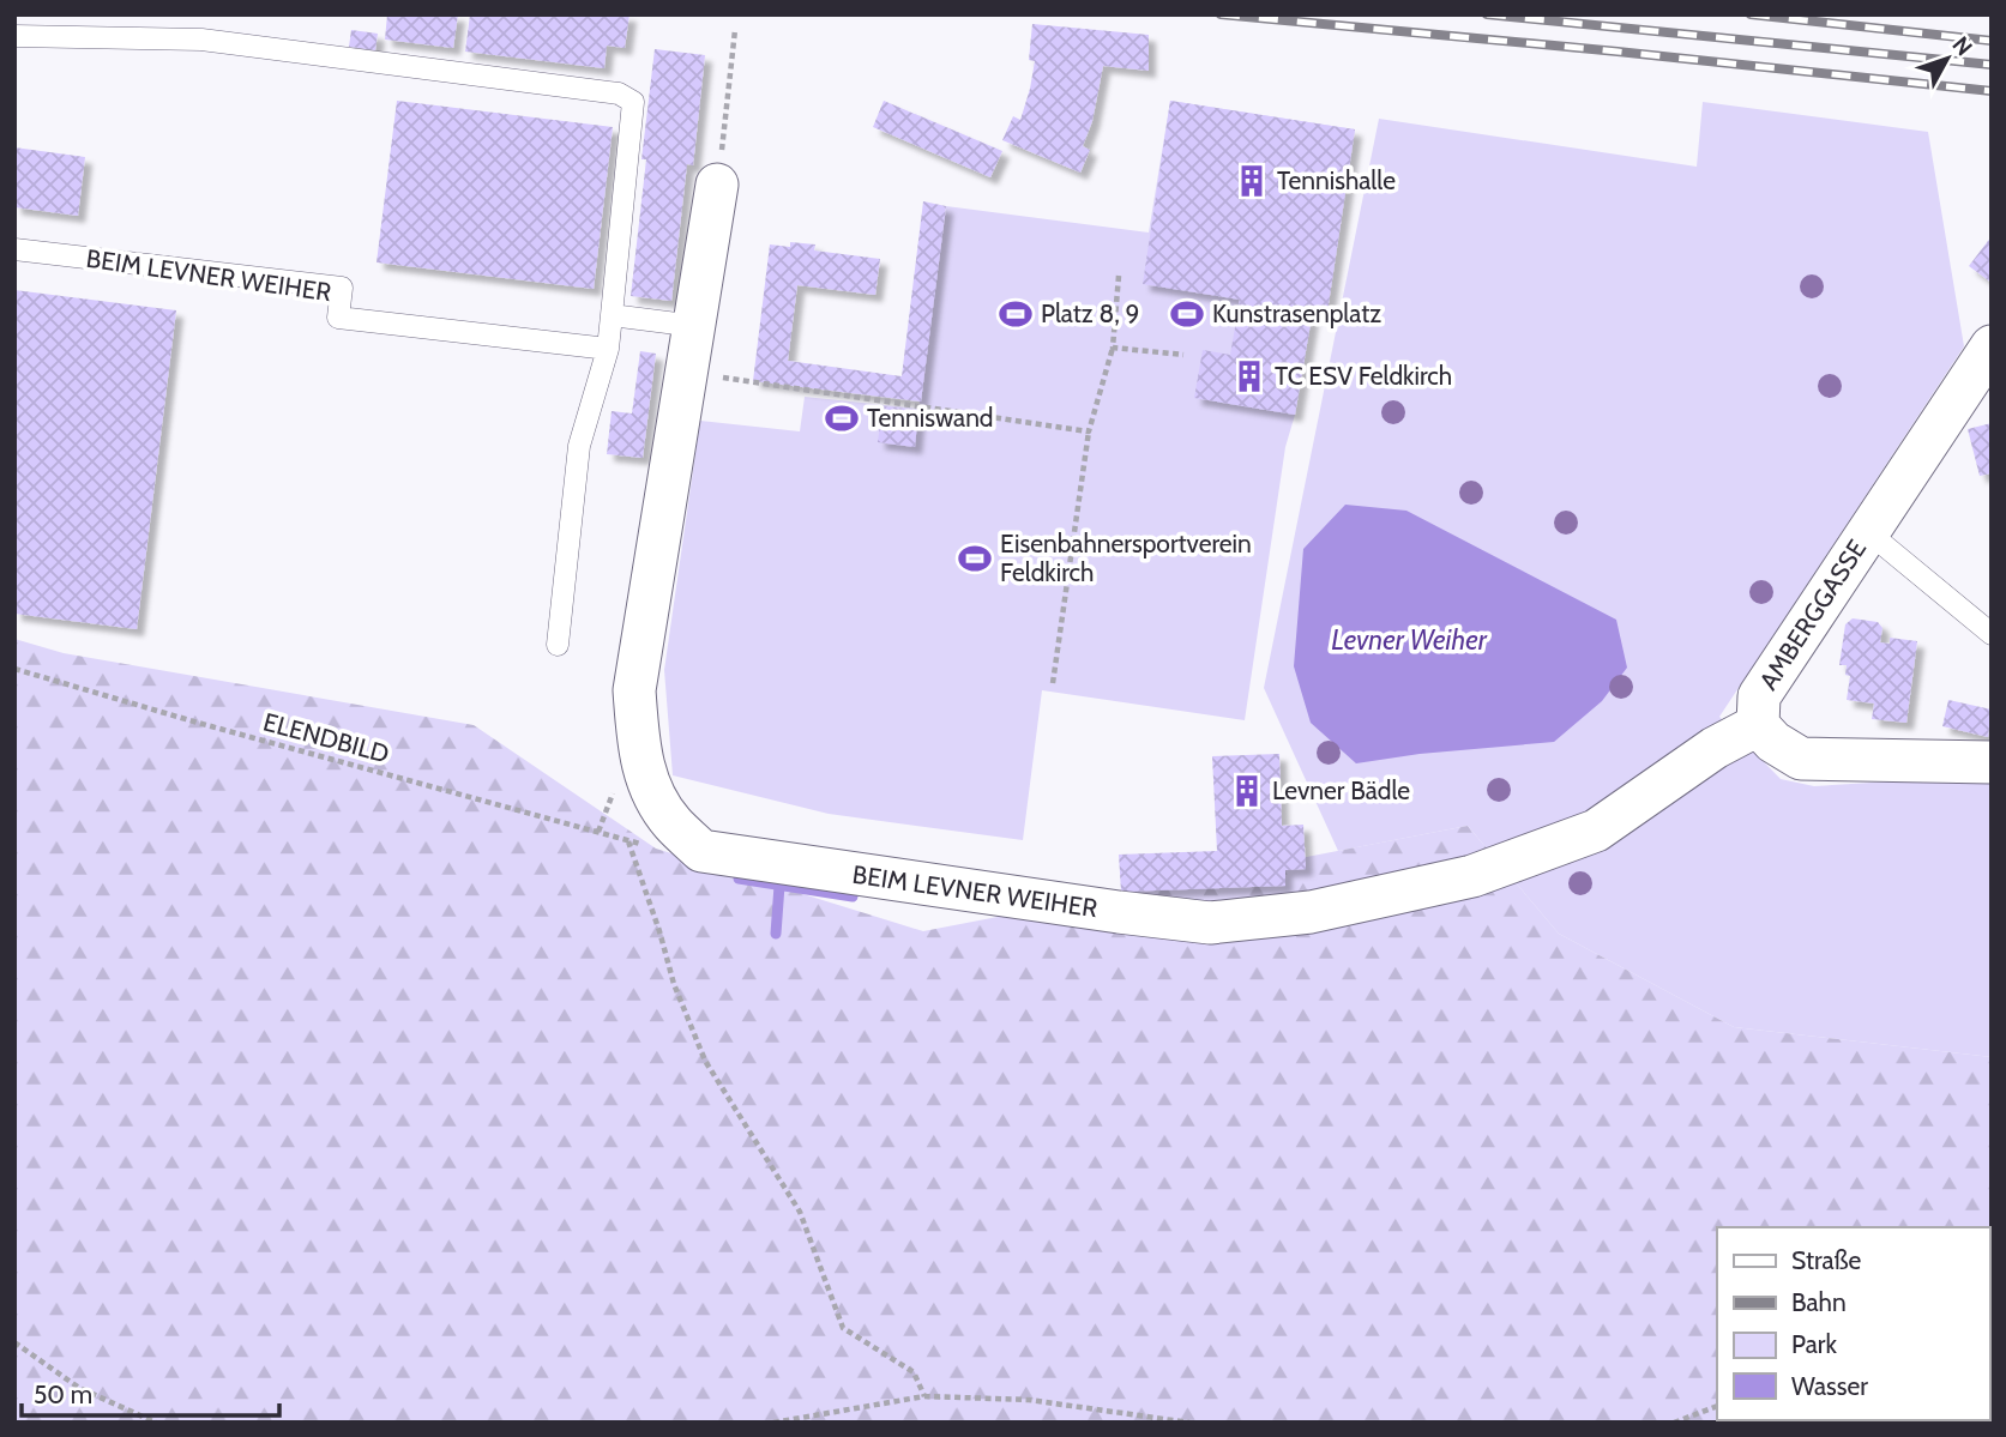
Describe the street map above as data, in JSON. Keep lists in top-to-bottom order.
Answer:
{
  "streets": {
    "street": ["BEIM LEVNER WEIHER", "AMBERGGASSE"],
    "path": ["ELENDBILD"]
  },
  "crossings": [
    ["BEIM LEVNER WEIHER", "AMBERGGASSE"]
  ],
  "water": ["Levner Weiher"],
  "places": {
    "building": ["Tennishalle", "TC ESV Feldkirch", "Levner Bädle"],
    "sports": [
      "Platz 8, 9",
      "Kunstrasenplatz",
      "Tenniswand",
      "Eisenbahnersportverein Feldkirch"
    ]
  },
  "legend": [
    "Straße",
    "Bahn",
    "Park",
    "Wasser"
  ],
  "scale_bar": "50 m",
  "north": "top right"
}
